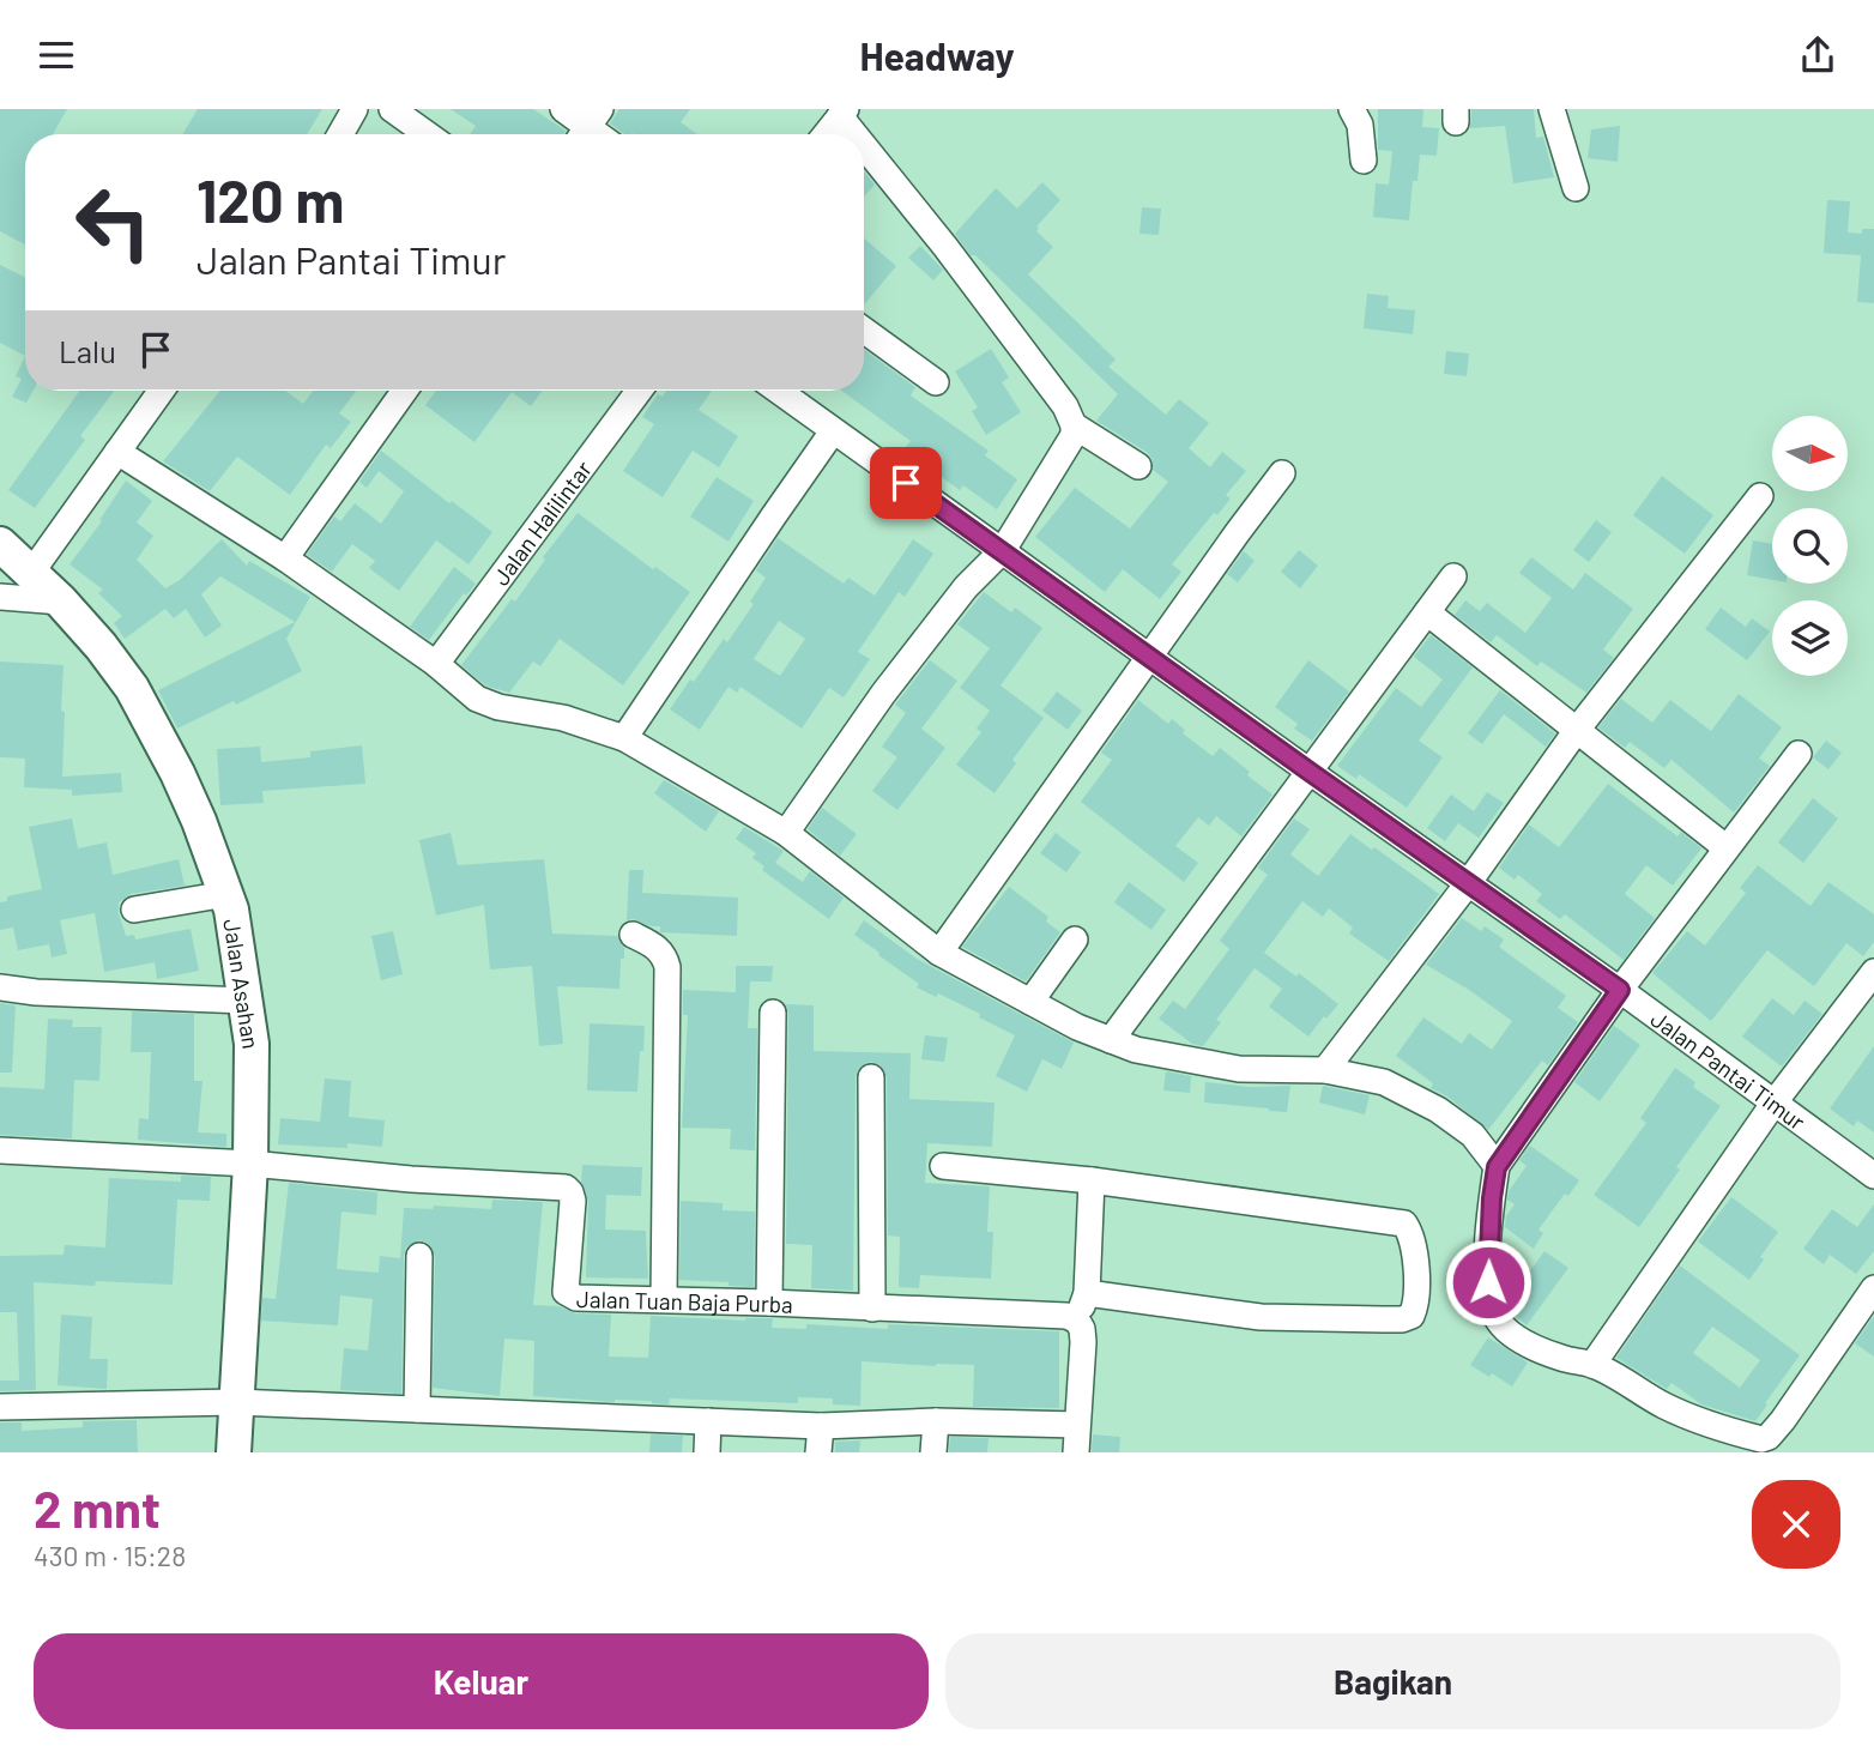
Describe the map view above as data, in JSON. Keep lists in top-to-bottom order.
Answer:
{
  "streets": {
    "main road": ["Jalan Asahan"],
    "street": ["Jalan Halilintar", "Jalan Pantai Timur", "Jalan Tuan Baja Purba"]
  },
  "crossings": [
    ["Jalan Asahan", "Jalan Tuan Baja Purba"]
  ],
  "north": "right",
  "page": {
    "header": "Headway",
    "turn": ["120 m", "Jalan Pantai Timur"],
    "then": "Lalu",
    "heading": ["2 mnt", "430 m · 15:28"],
    "buttons": ["Keluar", "Bagikan"]
  }
}
